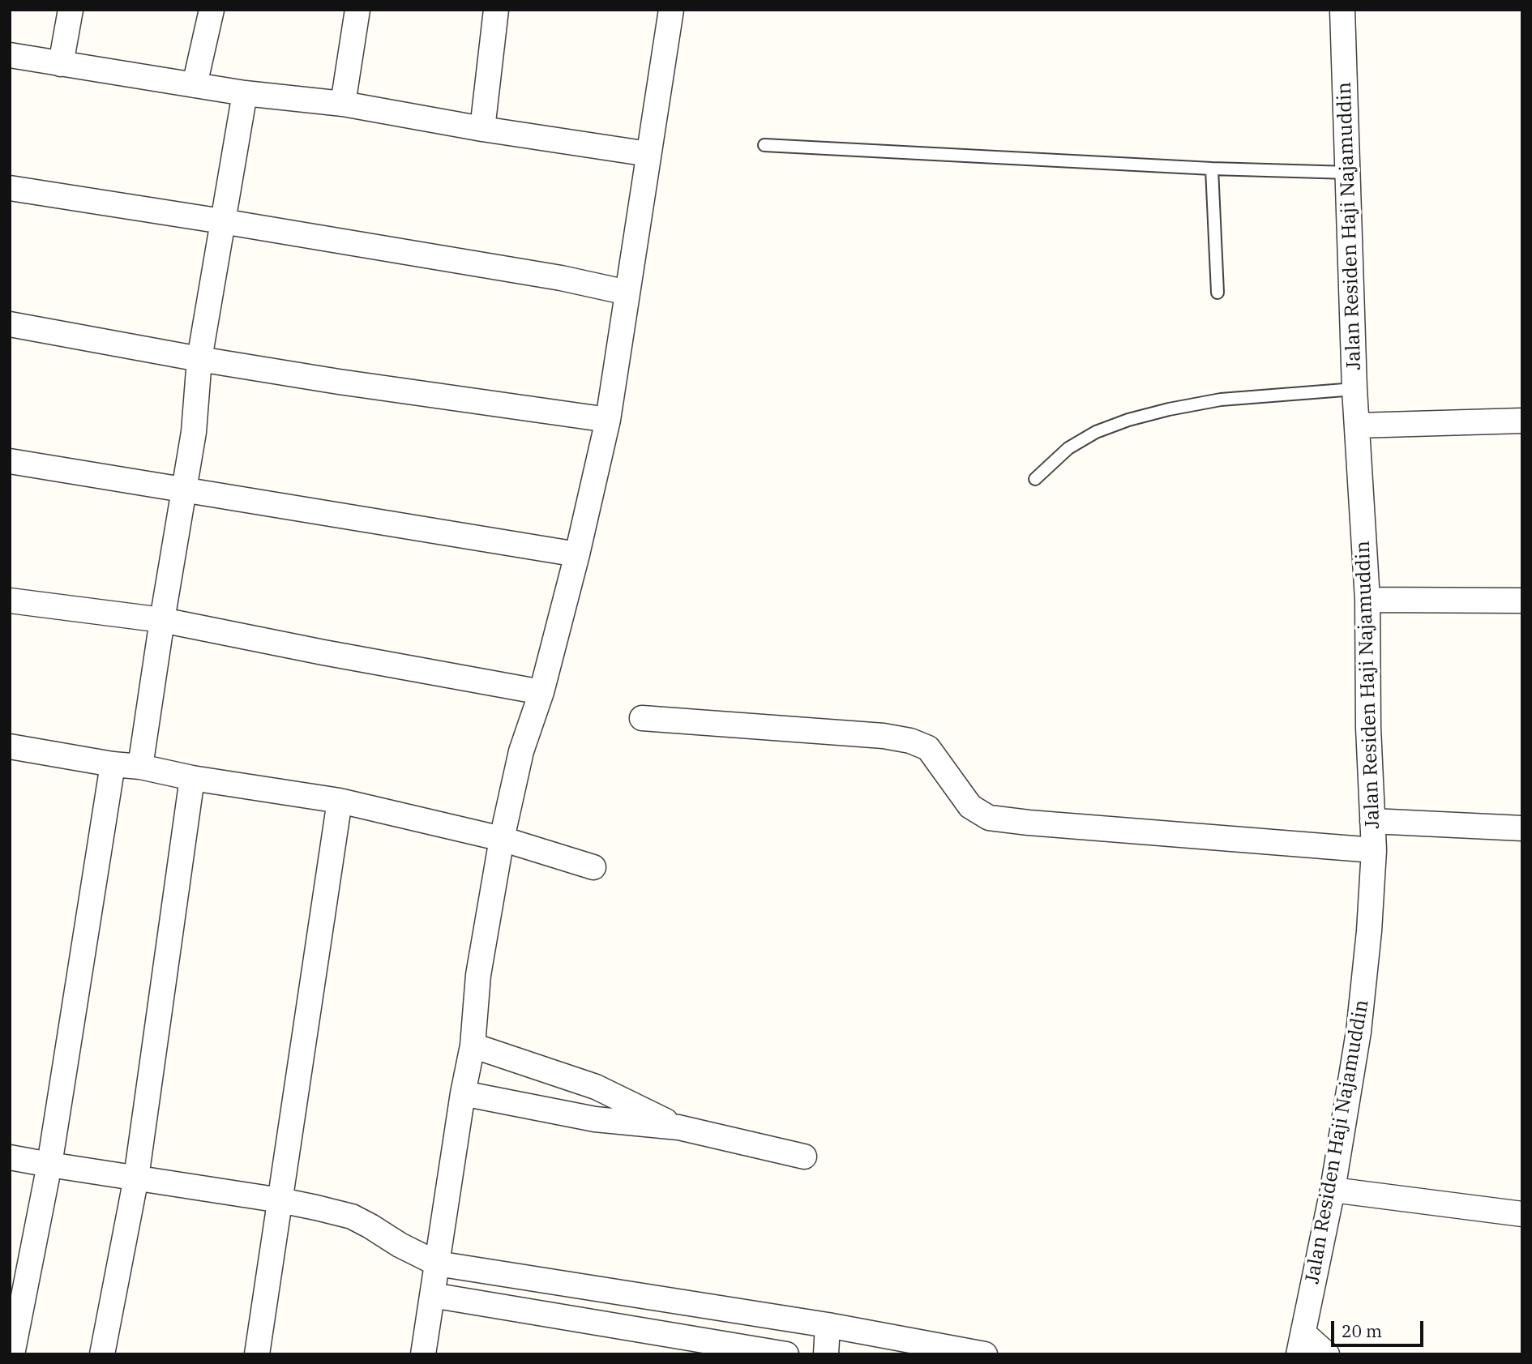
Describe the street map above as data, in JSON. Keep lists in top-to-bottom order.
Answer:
{
  "streets": {
    "street": ["Jalan Residen Haji Najamuddin"]
  },
  "scale_bar": "20 m"
}
